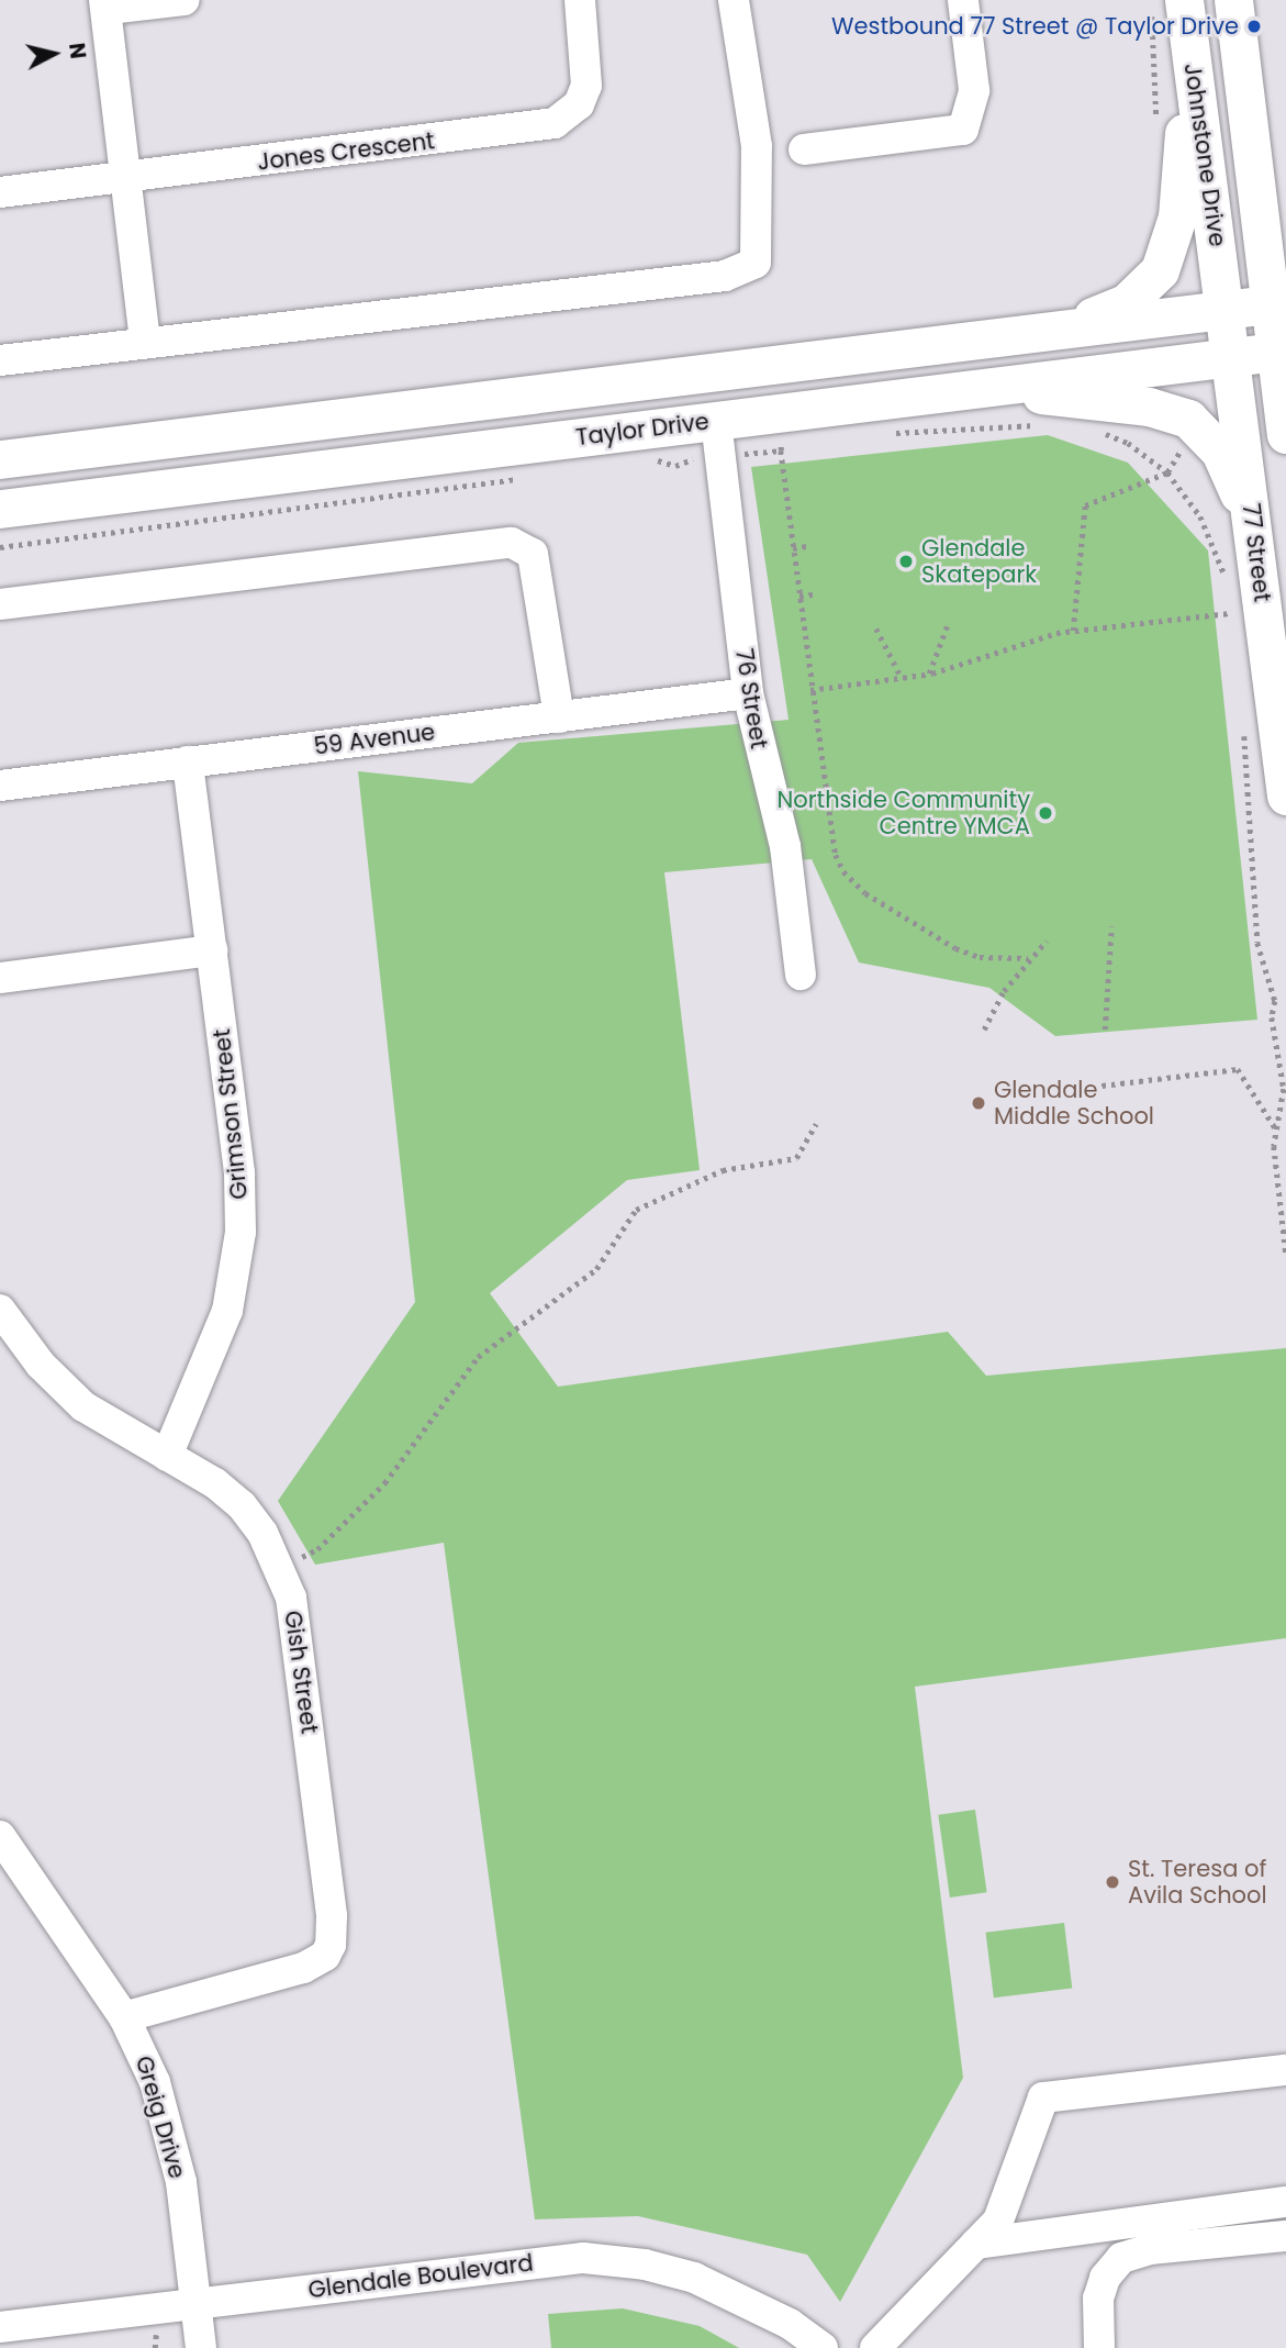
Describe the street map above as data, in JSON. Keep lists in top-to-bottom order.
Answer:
{
  "streets": {
    "main road": ["Johnstone Drive", "Taylor Drive", "77 Street"],
    "street": [
      "Jones Crescent",
      "76 Street",
      "59 Avenue",
      "Grimson Street",
      "Gish Street",
      "Greig Drive",
      "Glendale Boulevard"
    ]
  },
  "crossings": [
    ["Johnstone Drive", "77 Street"],
    ["Taylor Drive", "77 Street"],
    ["Taylor Drive", "76 Street"],
    ["76 Street", "59 Avenue"],
    ["59 Avenue", "Grimson Street"],
    ["Grimson Street", "Gish Street"],
    ["Gish Street", "Greig Drive"],
    ["Greig Drive", "Glendale Boulevard"]
  ],
  "places": [
    "Westbound 77 Street @ Taylor Drive",
    "Glendale Skatepark",
    "Northside Community Centre YMCA",
    "Glendale Middle School",
    "St. Teresa of Avila School"
  ],
  "north": "right"
}
